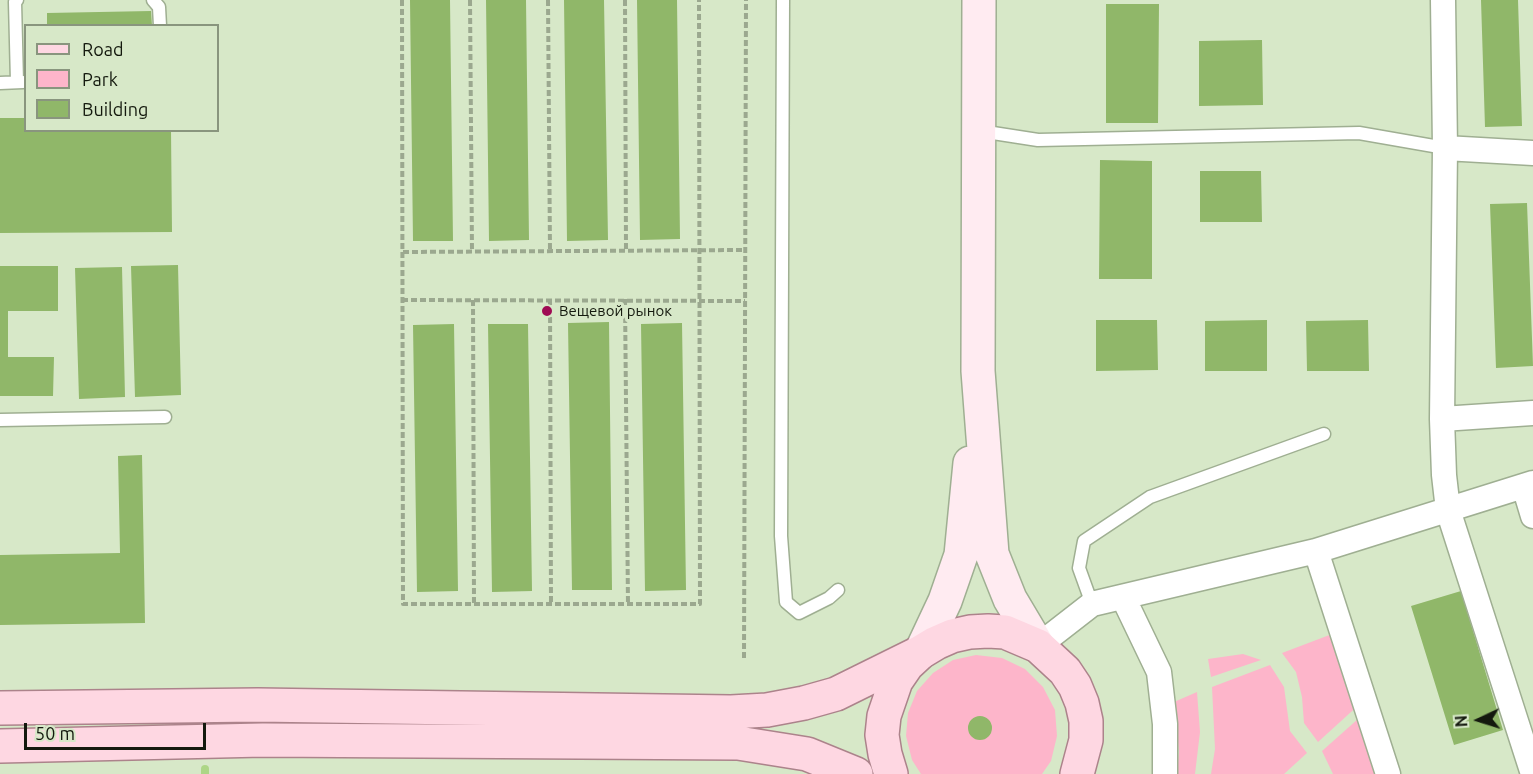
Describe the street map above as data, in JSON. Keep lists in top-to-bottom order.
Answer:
{
  "places": ["Вещевой рынок"],
  "legend": ["Road", "Park", "Building"],
  "scale_bar": "50 m",
  "north": "left"
}
